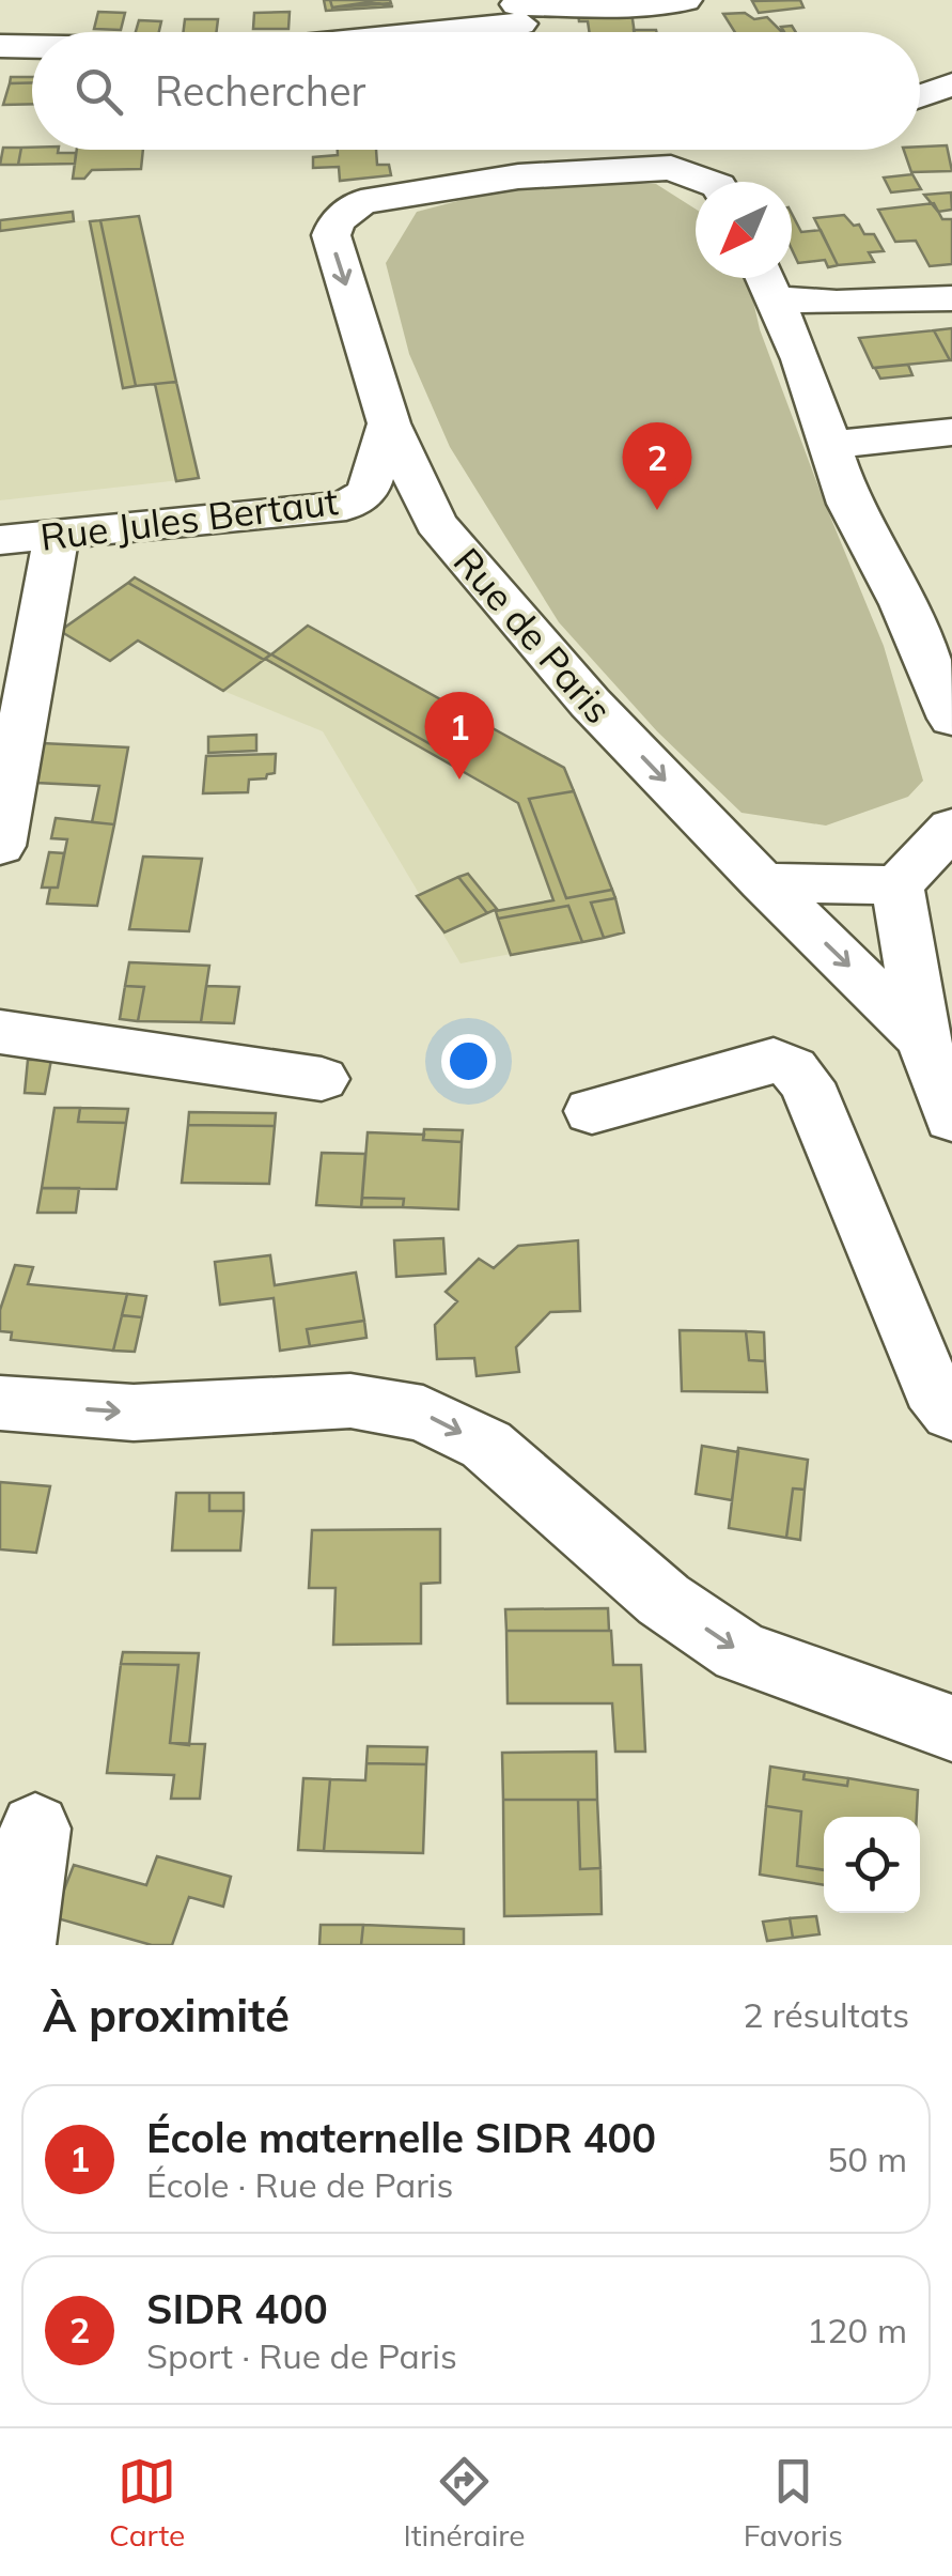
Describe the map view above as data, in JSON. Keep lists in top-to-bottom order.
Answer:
{
  "streets": {
    "street": ["Rue Jules Bertaut", "Rue de Paris"]
  },
  "crossings": [
    ["Rue Jules Bertaut", "Rue de Paris"]
  ],
  "north": "bottom left",
  "page": {
    "search": "Rechercher",
    "pins": ["2", "1"],
    "heading": ["À proximité", "2 résultats"],
    "list": [
      {
        "mark": "1",
        "name": "École maternelle SIDR 400",
        "note": "École · Rue de Paris",
        "value": "50 m"
      },
      {
        "mark": "2",
        "name": "SIDR 400",
        "note": "Sport · Rue de Paris",
        "value": "120 m"
      }
    ],
    "nav": ["Carte", "Itinéraire", "Favoris"]
  }
}
